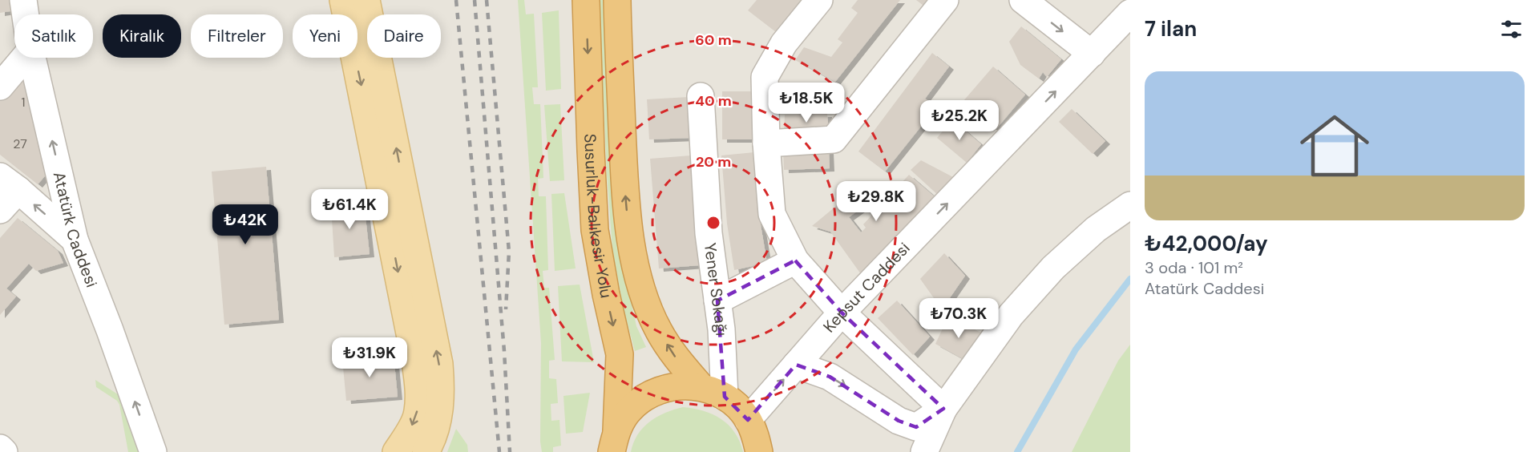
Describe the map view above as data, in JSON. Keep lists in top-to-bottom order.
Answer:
{
  "streets": {
    "highway": ["Susurluk-Balıkesir Yolu"],
    "street": ["Atatürk Caddesi", "Kepsut Caddesi", "Yener Sokağı"]
  },
  "one_way": ["Atatürk Caddesi"],
  "house_numbers": ["1", "27"],
  "page": {
    "heading": "7 ilan",
    "chip": [
      "Satılık",
      "Kiralık",
      "Filtreler",
      "Yeni",
      "Daire"
    ],
    "list": [
      {
        "name": "₺42,000/ay",
        "note": "3 oda · 101 m² · Atatürk Caddesi"
      }
    ],
    "price": [
      "₺18.5K",
      "₺25.2K",
      "₺29.8K",
      "₺61.4K",
      "₺42K",
      "₺70.3K",
      "₺31.9K"
    ]
  },
  "rings": ["60 m", "40 m", "20 m"]
}
